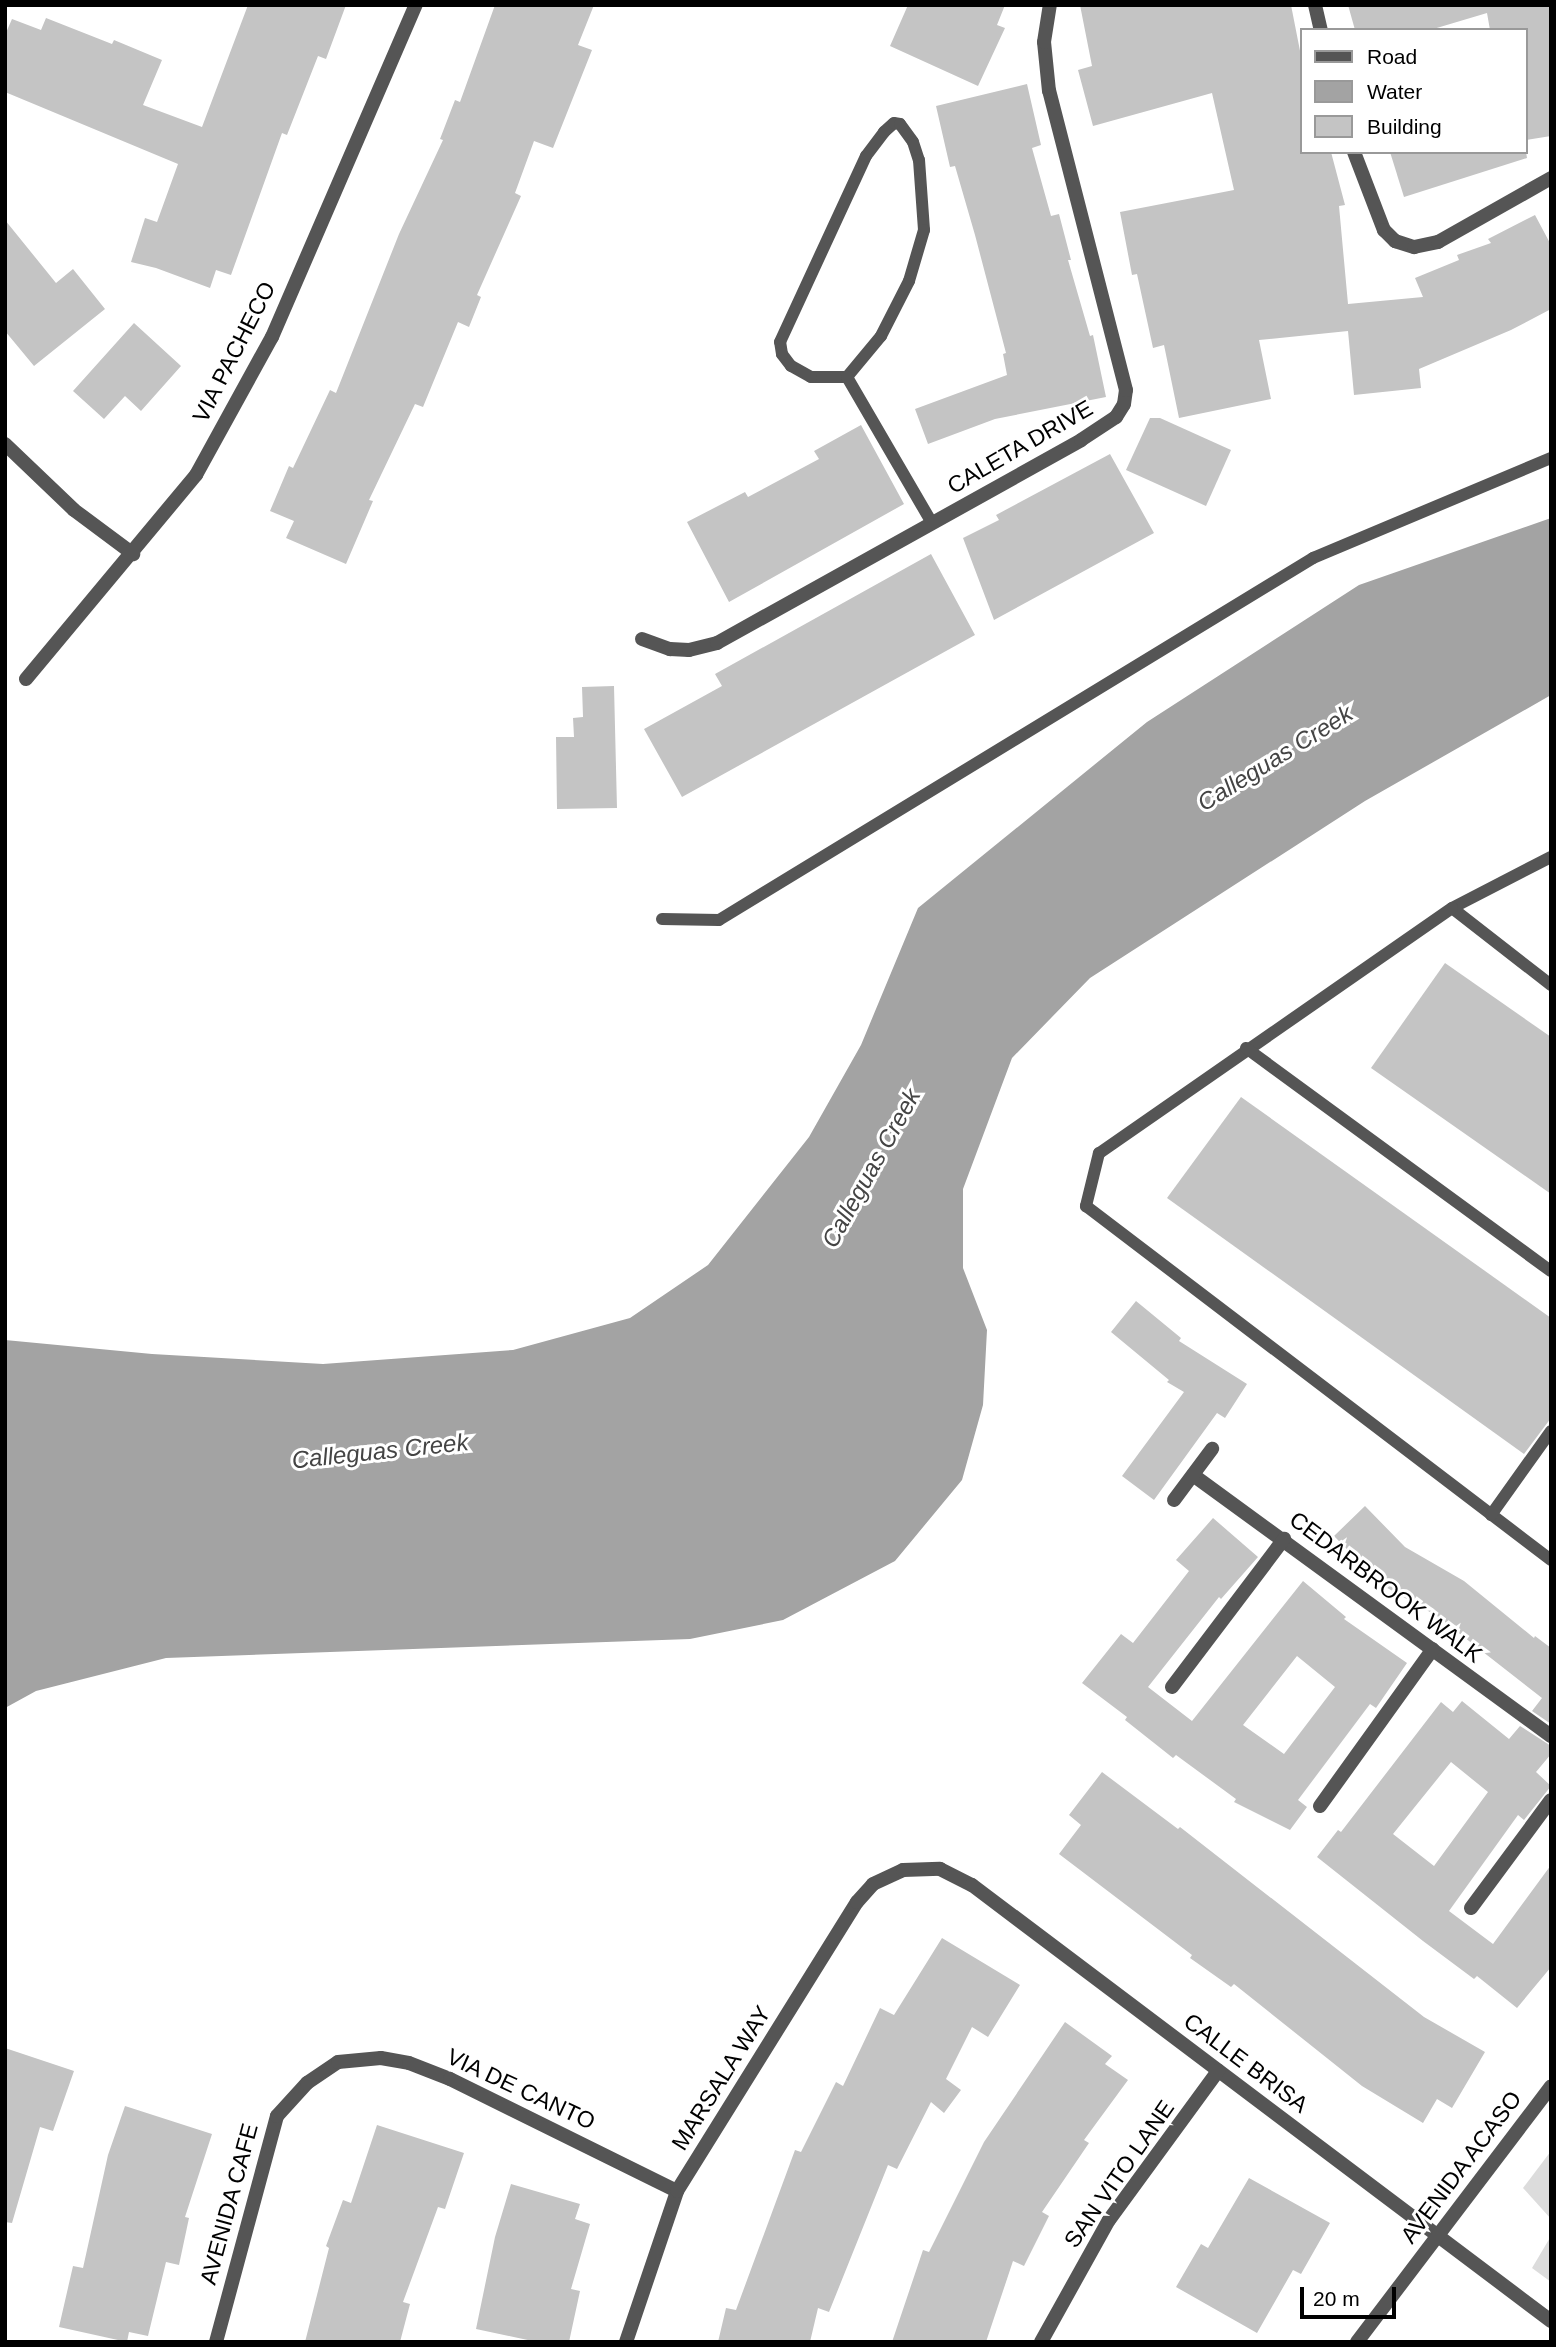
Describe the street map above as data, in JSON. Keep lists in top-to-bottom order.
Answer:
{
  "streets": {
    "street": [
      "VIA PACHECO",
      "CALETA DRIVE",
      "CEDARBROOK WALK",
      "CALLE BRISA",
      "MARSALA WAY",
      "VIA DE CANTO",
      "AVENIDA ACASO",
      "SAN VITO LANE",
      "AVENIDA CAFE"
    ]
  },
  "crossings": [
    ["CALLE BRISA", "MARSALA WAY"],
    ["CALLE BRISA", "AVENIDA ACASO"],
    ["CALLE BRISA", "SAN VITO LANE"],
    ["MARSALA WAY", "VIA DE CANTO"],
    ["VIA DE CANTO", "AVENIDA CAFE"]
  ],
  "water": ["Calleguas Creek"],
  "legend": ["Road", "Water", "Building"],
  "scale_bar": "20 m"
}
